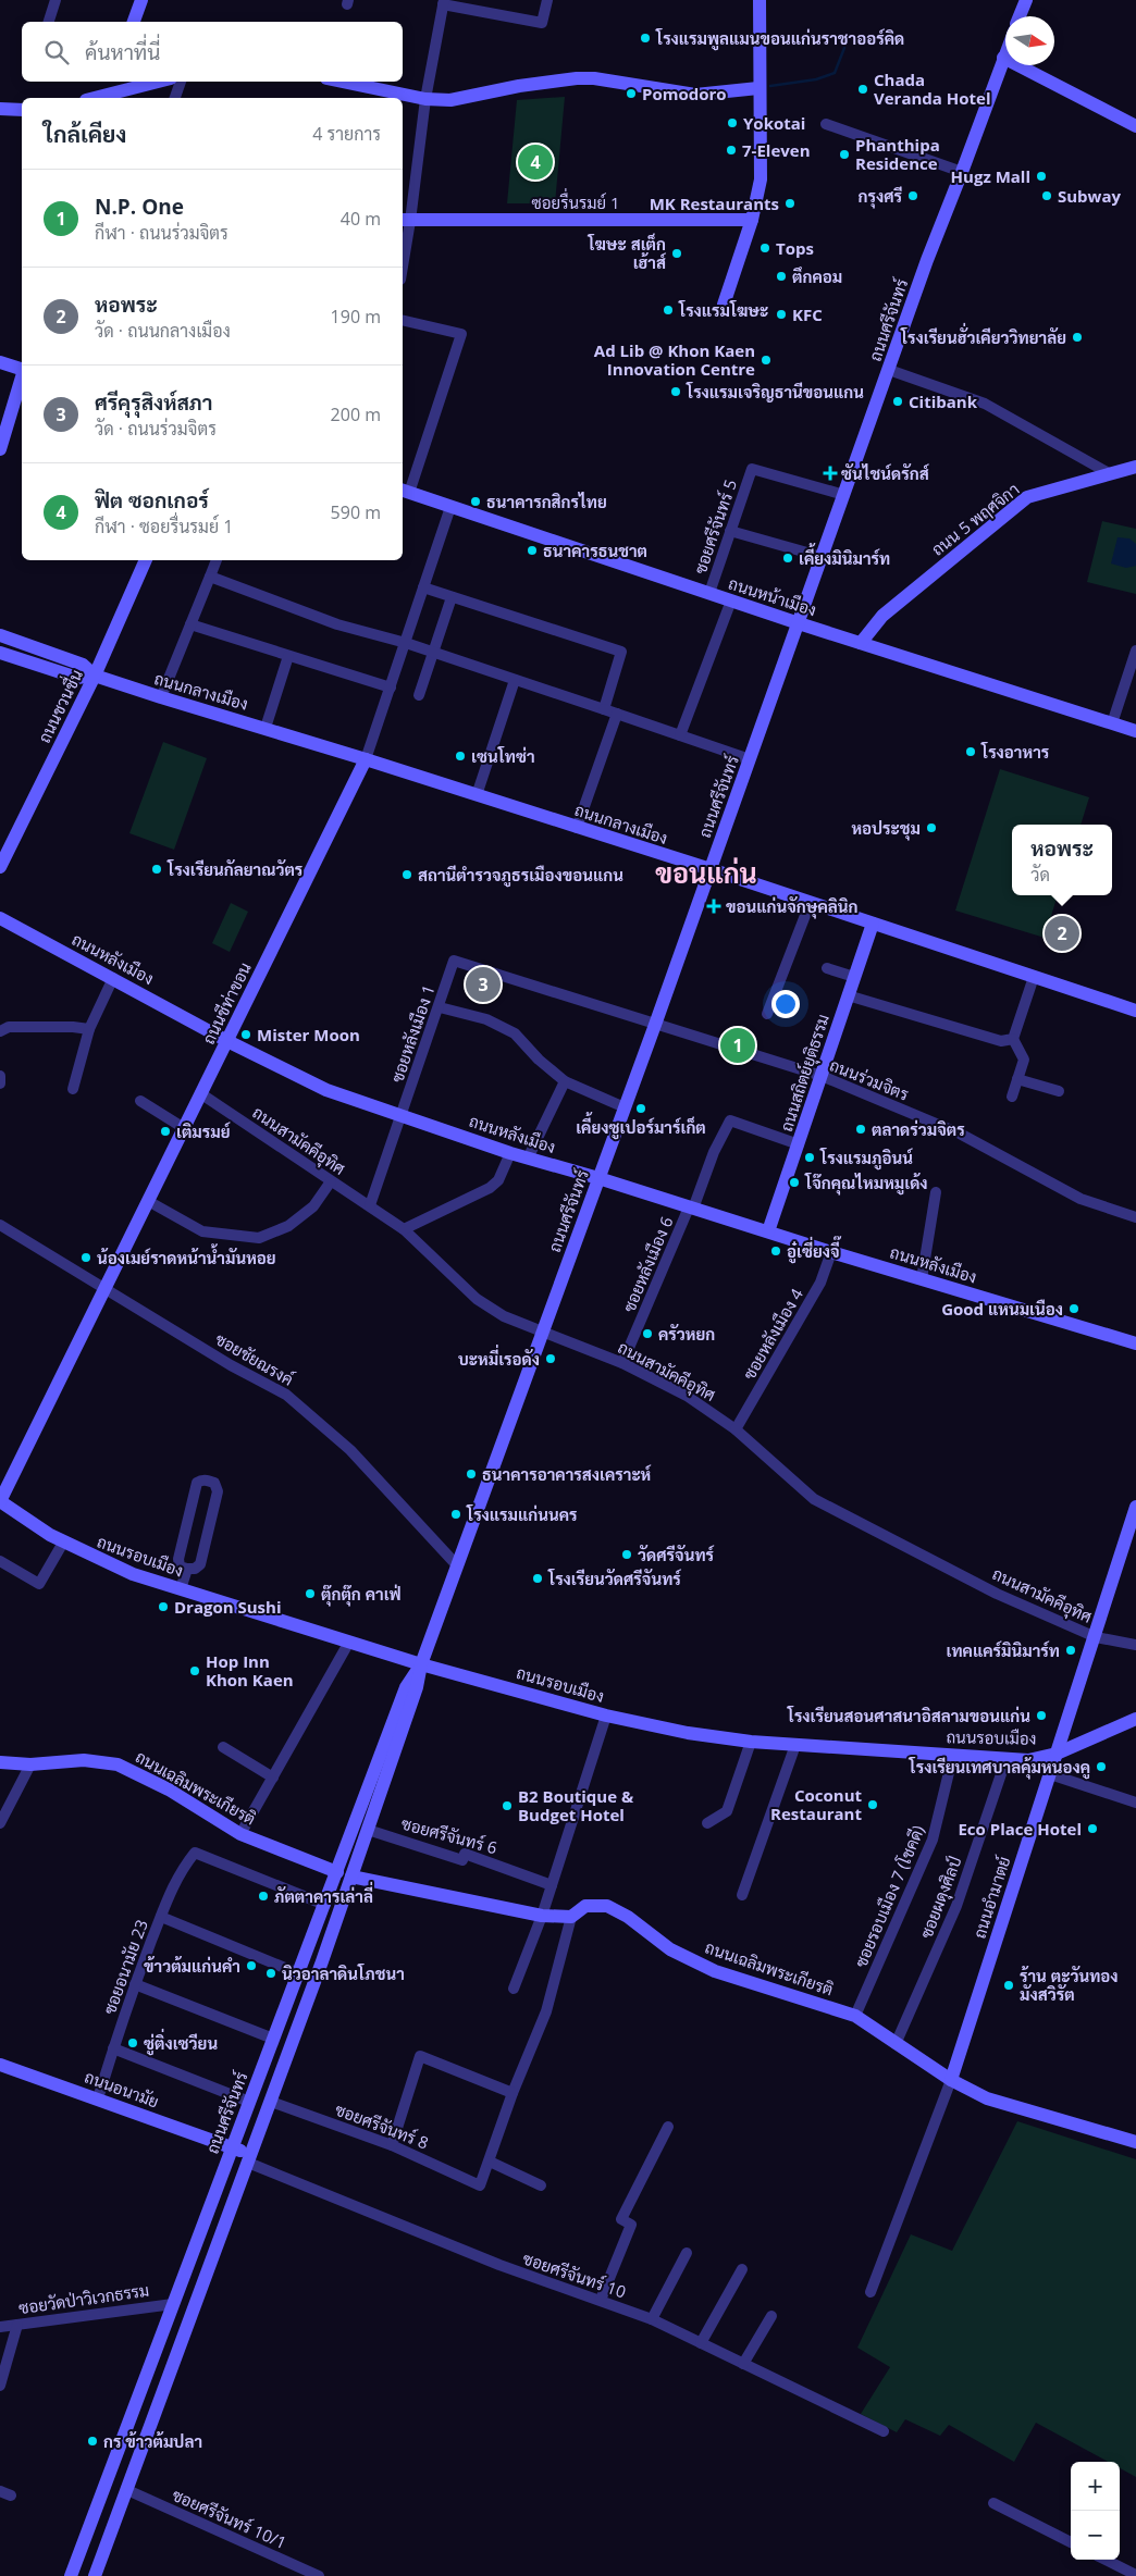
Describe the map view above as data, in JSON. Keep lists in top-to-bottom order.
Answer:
{
  "streets": {
    "street": [
      "ซอยรื่นรมย์ 1",
      "ถนนศรีจันทร์",
      "ถนน 5 พฤศจิกา",
      "ซอยศรีจันทร์ 5",
      "ถนนหน้าเมือง",
      "ถนนกลางเมือง",
      "ถนนชวนชื่น",
      "ถนนหลังเมือง",
      "ถนนชีท่าขอน",
      "ซอยหลังเมือง 1",
      "ถนนสถิตย์ยุติธรรม",
      "ถนนร่วมจิตร",
      "ถนนสามัคคีอุทิศ",
      "ซอยหลังเมือง 6",
      "ซอยหลังเมือง 4",
      "ซอยชัยณรงค์",
      "ถนนรอบเมือง",
      "ถนนเฉลิมพระเกียรติ",
      "ซอยศรีจันทร์ 6",
      "ซอยรอบเมือง 7 (โชคดี)",
      "ซอยผดุงศิลป์",
      "ถนนอำมาตย์",
      "ซอยอนามัย 23",
      "ถนนอนามัย",
      "ซอยศรีจันทร์ 8",
      "ซอยศรีจันทร์ 10",
      "ซอยวัดป่าวิเวกธรรม",
      "ซอยศรีจันทร์ 10/1"
    ]
  },
  "crossings": [
    ["ถนนศรีจันทร์", "ซอยศรีจันทร์ 5"],
    ["ถนนศรีจันทร์", "ถนนหน้าเมือง"],
    ["ถนนศรีจันทร์", "ถนนกลางเมือง"],
    ["ถนนศรีจันทร์", "ถนนหลังเมือง"],
    ["ถนนศรีจันทร์", "ถนนร่วมจิตร"],
    ["ถนนศรีจันทร์", "ถนนสามัคคีอุทิศ"],
    ["ถนนศรีจันทร์", "ซอยชัยณรงค์"],
    ["ถนนศรีจันทร์", "ถนนรอบเมือง"],
    ["ถนนศรีจันทร์", "ถนนเฉลิมพระเกียรติ"],
    ["ถนนศรีจันทร์", "ซอยศรีจันทร์ 6"],
    ["ถนนศรีจันทร์", "ซอยอนามัย 23"],
    ["ถนนศรีจันทร์", "ถนนอนามัย"],
    ["ถนนศรีจันทร์", "ซอยศรีจันทร์ 8"],
    ["ถนนศรีจันทร์", "ซอยศรีจันทร์ 10"],
    ["ถนนศรีจันทร์", "ซอยวัดป่าวิเวกธรรม"],
    ["ถนนศรีจันทร์", "ซอยศรีจันทร์ 10/1"],
    ["ถนน 5 พฤศจิกา", "ถนนหน้าเมือง"],
    ["ซอยศรีจันทร์ 5", "ถนนหน้าเมือง"],
    ["ถนนหน้าเมือง", "ถนนชีท่าขอน"],
    ["ถนนกลางเมือง", "ถนนชวนชื่น"],
    ["ถนนกลางเมือง", "ถนนชีท่าขอน"],
    ["ถนนกลางเมือง", "ถนนสถิตย์ยุติธรรม"],
    ["ถนนหลังเมือง", "ถนนชีท่าขอน"],
    ["ถนนหลังเมือง", "ซอยหลังเมือง 1"],
    ["ถนนหลังเมือง", "ถนนสถิตย์ยุติธรรม"],
    ["ถนนหลังเมือง", "ซอยหลังเมือง 6"],
    ["ถนนหลังเมือง", "ซอยหลังเมือง 4"],
    ["ถนนชีท่าขอน", "ถนนสามัคคีอุทิศ"],
    ["ถนนชีท่าขอน", "ซอยชัยณรงค์"],
    ["ถนนชีท่าขอน", "ถนนรอบเมือง"],
    ["ซอยหลังเมือง 1", "ถนนร่วมจิตร"],
    ["ซอยหลังเมือง 1", "ถนนสามัคคีอุทิศ"],
    ["ถนนสถิตย์ยุติธรรม", "ถนนร่วมจิตร"],
    ["ถนนสถิตย์ยุติธรรม", "ซอยหลังเมือง 6"],
    ["ถนนสามัคคีอุทิศ", "ซอยหลังเมือง 6"],
    ["ถนนสามัคคีอุทิศ", "ซอยหลังเมือง 4"],
    ["ถนนสามัคคีอุทิศ", "ถนนอำมาตย์"],
    ["ถนนรอบเมือง", "ซอยรอบเมือง 7 (โชคดี)"],
    ["ถนนรอบเมือง", "ซอยผดุงศิลป์"],
    ["ถนนรอบเมือง", "ถนนอำมาตย์"],
    ["ถนนเฉลิมพระเกียรติ", "ซอยรอบเมือง 7 (โชคดี)"],
    ["ถนนเฉลิมพระเกียรติ", "ซอยผดุงศิลป์"],
    ["ถนนเฉลิมพระเกียรติ", "ถนนอำมาตย์"],
    ["ซอยอนามัย 23", "ถนนอนามัย"],
    ["ถนนอนามัย", "ซอยศรีจันทร์ 10"]
  ],
  "districts": ["ขอนแก่น"],
  "places": {
    "other": [
      "โรงแรมพูลแมนขอนแก่นราชาออร์คิด",
      "Chada Veranda Hotel",
      "Pomodoro",
      "Yokotai",
      "7-Eleven",
      "Phanthipa Residence",
      "Hugz Mall",
      "กรุงศรี",
      "Subway",
      "MK Restaurants",
      "Tops",
      "โฆษะ สเต็ก เฮ้าส์",
      "ตึกคอม",
      "โรงแรมโฆษะ",
      "KFC",
      "โรงเรียนฮั่วเคียววิทยาลัย",
      "Ad Lib @ Khon Kaen Innovation Centre",
      "โรงแรมเจริญธานีขอนแกน",
      "Citibank",
      "ธนาคารกสิกรไทย",
      "ธนาคารธนชาต",
      "เคี้ยงมินิมาร์ท",
      "โรงอาหาร",
      "เซนโทซ่า",
      "หอประชุม",
      "โรงเรียนกัลยาณวัตร",
      "สถานีตำรวจภูธรเมืองขอนแกน",
      "Mister Moon",
      "เคี้ยงซูเปอร์มาร์เก็ต",
      "ตลาดร่วมจิตร",
      "เติมรมย์",
      "โรงแรมภูอินน์",
      "โจ๊กคุณไหมหมูเด้ง",
      "อู๋เซี่ยงจี๊",
      "น้องเมย์ราดหน้าน้ำมันหอย",
      "Good แหนมเนือง",
      "ครัวหยก",
      "บะหมี่เรอดัง",
      "ธนาคารอาคารสงเคราะห์",
      "โรงแรมแก่นนคร",
      "วัดศรีจันทร์",
      "โรงเรียนวัดศรีจันทร์",
      "ตุ๊กตุ๊ก คาเฟ่",
      "Dragon Sushi",
      "เทคแคร์มินิมาร์ท",
      "Hop Inn Khon Kaen",
      "โรงเรียนสอนศาสนาอิสลามขอนแก่น",
      "โรงเรียนเทศบาลคุ้มหนองคู",
      "Coconut Restaurant",
      "B2 Boutique & Budget Hotel",
      "Eco Place Hotel",
      "ภัตตาคารเล่าลี่",
      "ข้าวต้มแก่นคำ",
      "นิวอาลาดินโภชนา",
      "ร้าน ตะวันทอง มังสวิรัต",
      "ซู่ติ่งเซวียน",
      "กร ข้าวต้มปลา"
    ],
    "health": ["ซันไชน์ดรักส์", "ขอนแก่นจักษุคลินิก"]
  },
  "north": "right",
  "page": {
    "search": "ค้นหาที่นี่",
    "heading": ["ใกล้เคียง", "4 รายการ"],
    "pins": [
      "4",
      "2",
      "3",
      "1"
    ],
    "list": [
      {
        "mark": "1",
        "name": "N.P. One",
        "note": "กีฬา · ถนนร่วมจิตร",
        "value": "40 m"
      },
      {
        "mark": "2",
        "name": "หอพระ",
        "note": "วัด · ถนนกลางเมือง",
        "value": "190 m"
      },
      {
        "mark": "3",
        "name": "ศรีคุรุสิงห์สภา",
        "note": "วัด · ถนนร่วมจิตร",
        "value": "200 m"
      },
      {
        "mark": "4",
        "name": "ฟิต ซอกเกอร์",
        "note": "กีฬา · ซอยรื่นรมย์ 1",
        "value": "590 m"
      }
    ],
    "popup": ["หอพระ", "วัด"],
    "map_buttons": ["+", "−"]
  }
}
